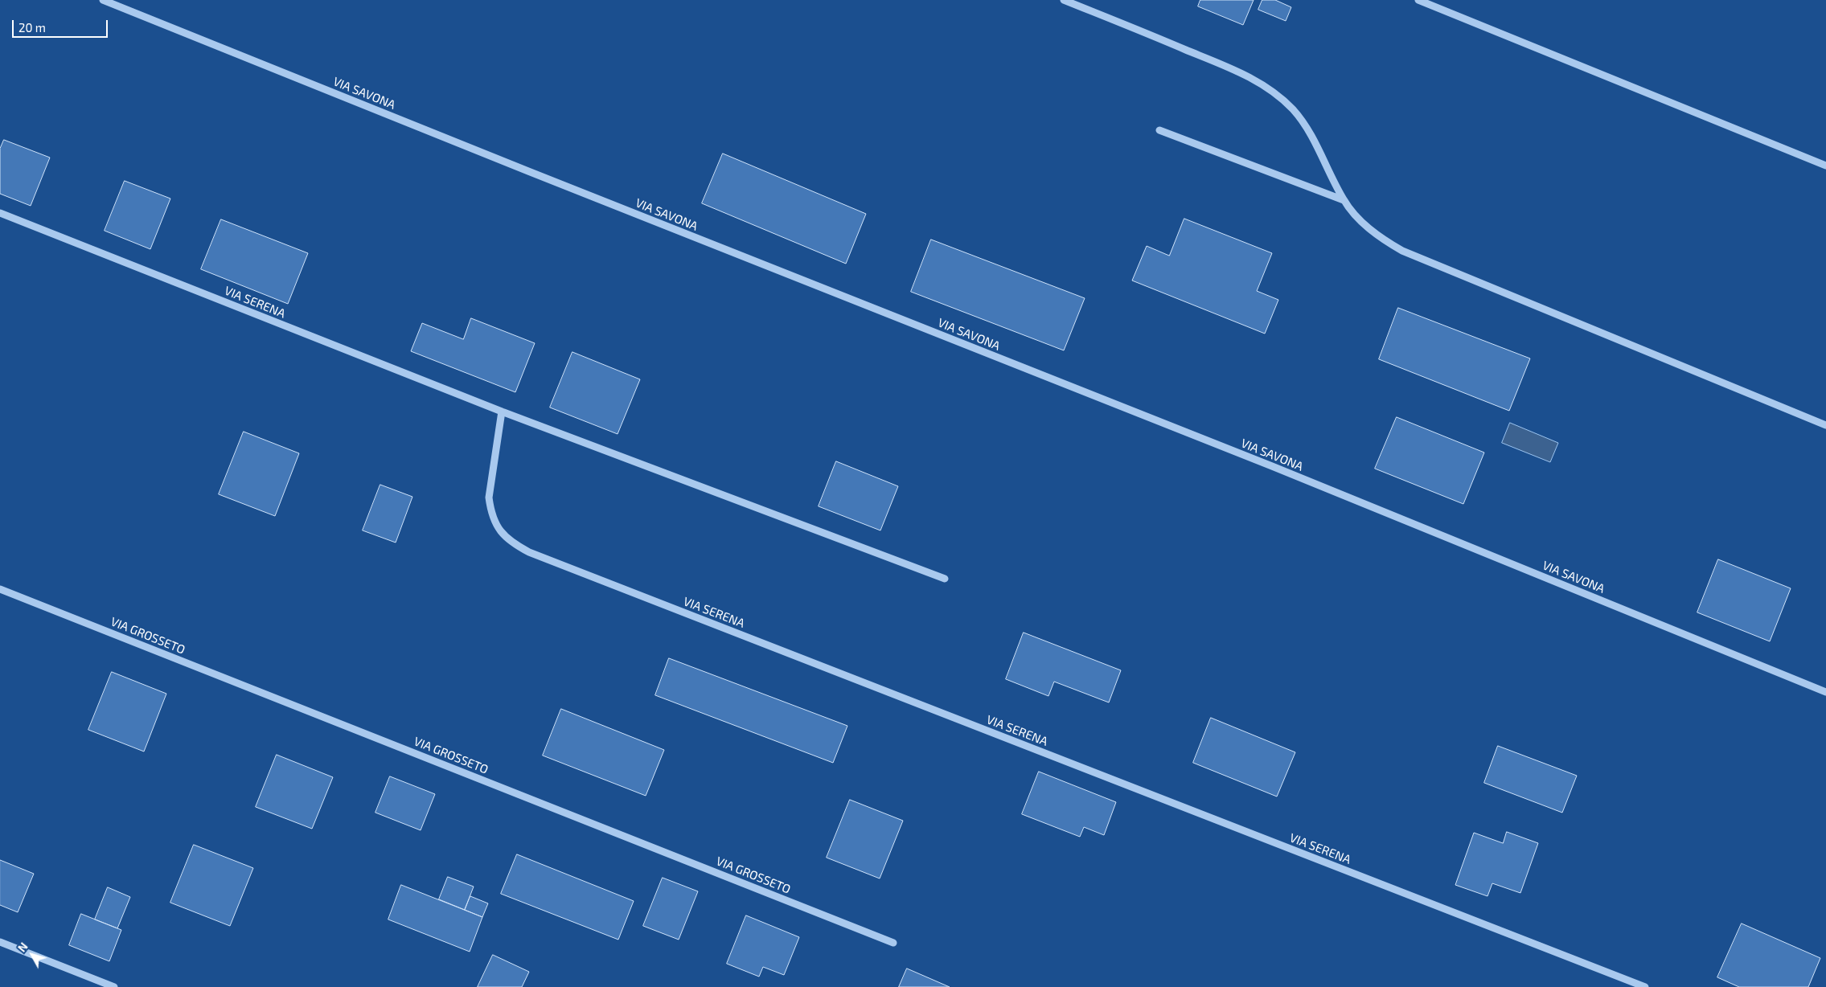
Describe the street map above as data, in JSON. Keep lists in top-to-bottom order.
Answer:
{
  "streets": {
    "street": ["VIA SAVONA", "VIA SERENA", "VIA GROSSETO"]
  },
  "scale_bar": "20 m",
  "north": "top left"
}
